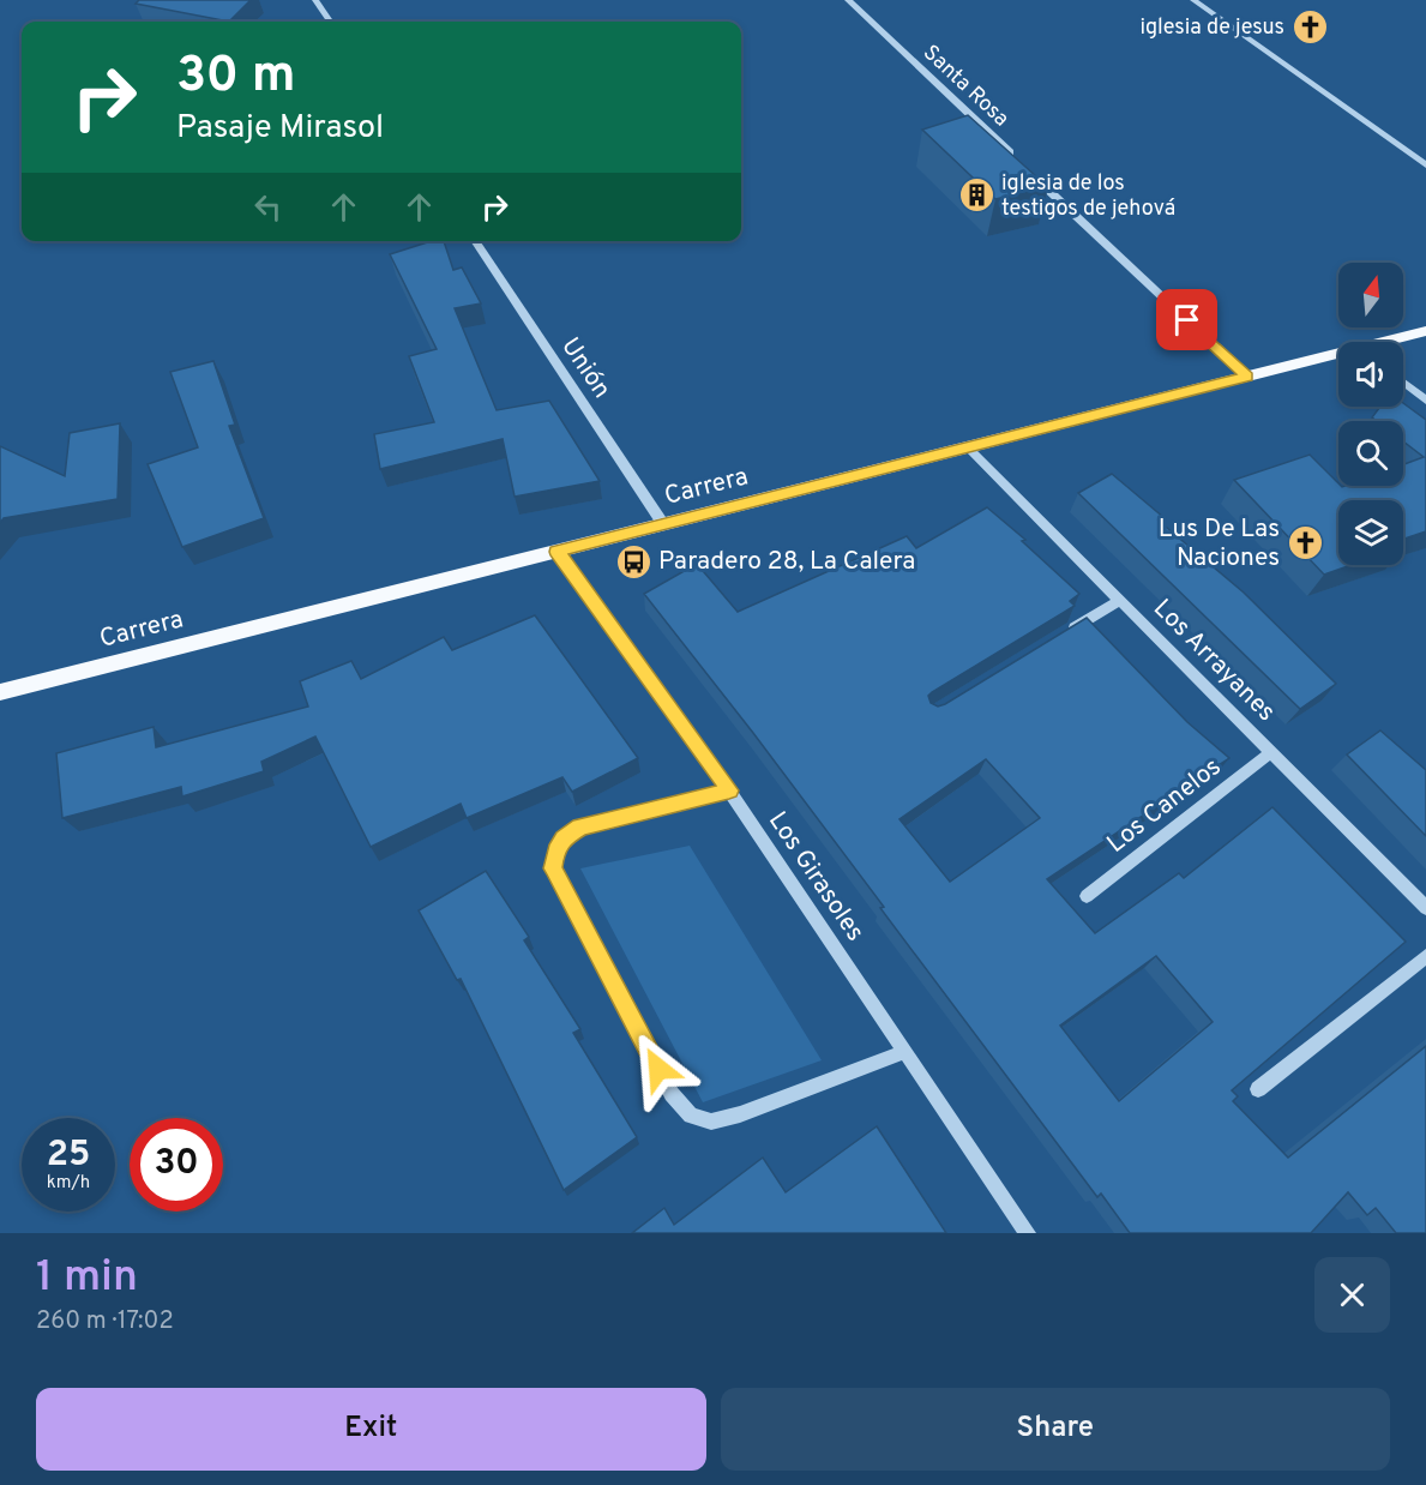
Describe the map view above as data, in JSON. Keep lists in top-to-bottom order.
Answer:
{
  "streets": {
    "main road": ["Carrera"],
    "street": [
      "Santa Rosa",
      "Unión",
      "Los Arrayanes",
      "Los Canelos",
      "Los Girasoles"
    ]
  },
  "crossings": [
    ["Unión", "Carrera"],
    ["Carrera", "Los Arrayanes"],
    ["Carrera", "Los Girasoles"],
    ["Los Arrayanes", "Los Canelos"]
  ],
  "places": {
    "church": ["iglesia de jesus", "Lus De Las Naciones"],
    "building": ["iglesia de los testigos de jehová"],
    "bus stop": ["Paradero 28, La Calera"]
  },
  "north": "top",
  "page": {
    "turn": ["30 m", "Pasaje Mirasol"],
    "speed": "25 km/h",
    "limit": "30",
    "heading": ["1 min", "260 m · 17:02"],
    "buttons": ["Exit", "Share"]
  }
}
